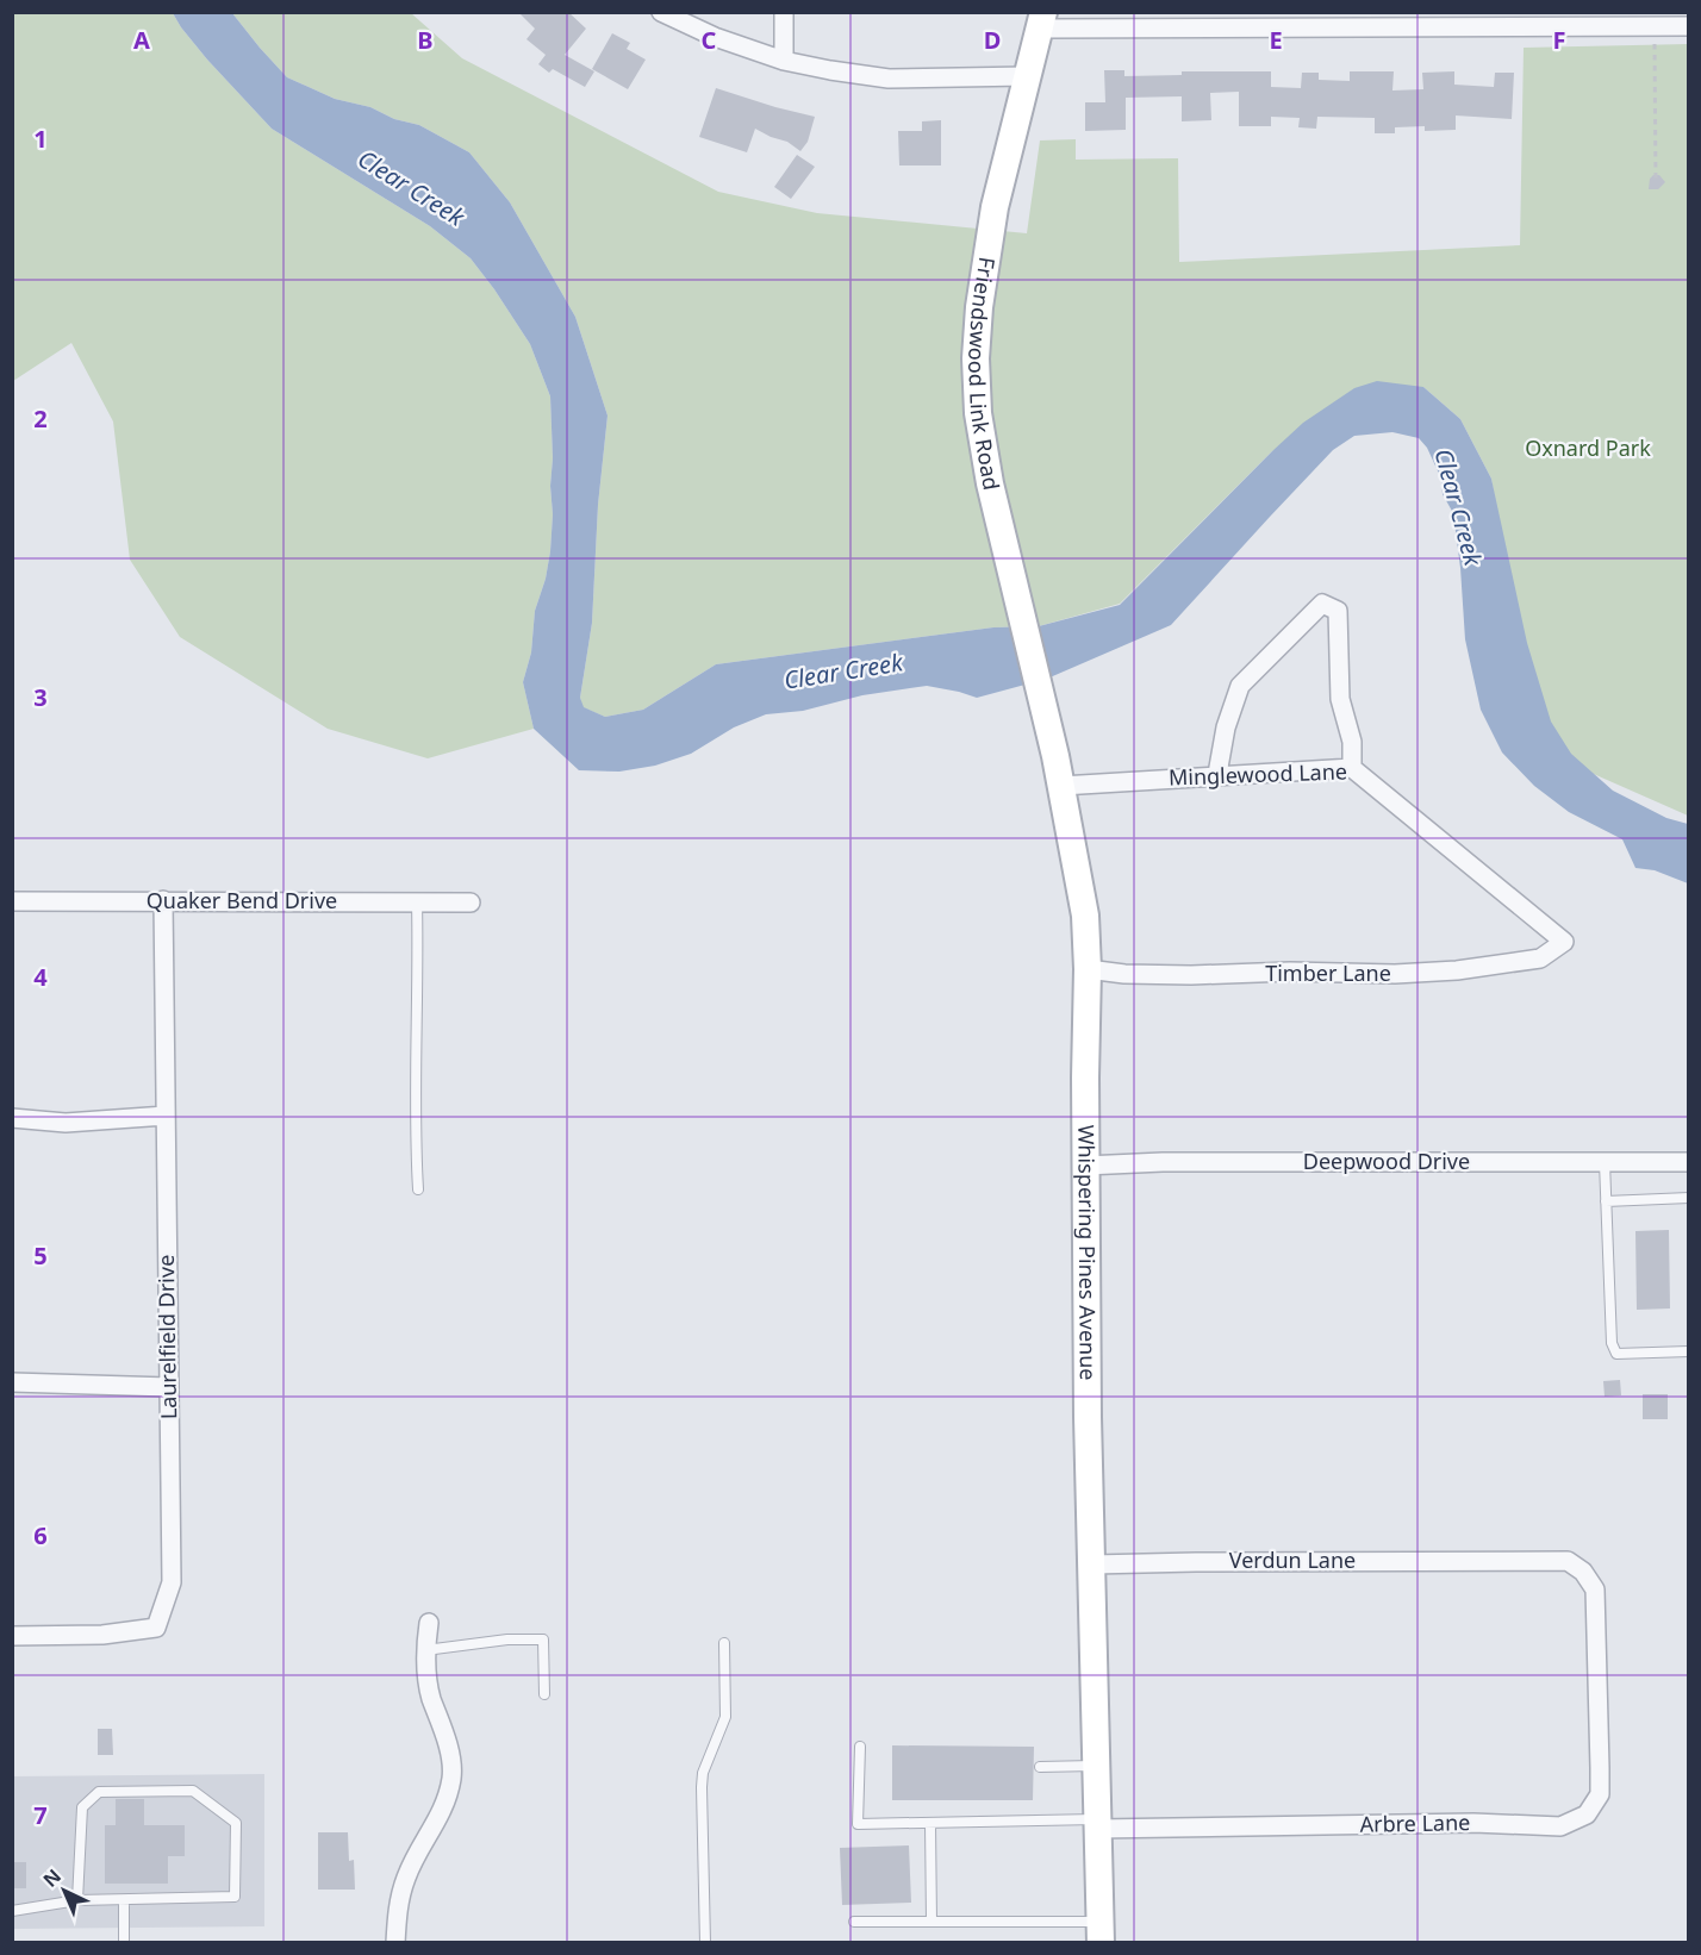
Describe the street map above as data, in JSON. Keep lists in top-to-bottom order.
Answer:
{
  "streets": {
    "main road": ["Friendswood Link Road", "Whispering Pines Avenue"],
    "street": [
      "Minglewood Lane",
      "Quaker Bend Drive",
      "Timber Lane",
      "Deepwood Drive",
      "Laurelfield Drive",
      "Verdun Lane",
      "Arbre Lane"
    ]
  },
  "crossings": [
    ["Friendswood Link Road", "Whispering Pines Avenue"],
    ["Minglewood Lane", "Timber Lane"],
    ["Minglewood Lane", "Whispering Pines Avenue"],
    ["Quaker Bend Drive", "Laurelfield Drive"],
    ["Timber Lane", "Whispering Pines Avenue"],
    ["Deepwood Drive", "Whispering Pines Avenue"],
    ["Whispering Pines Avenue", "Verdun Lane"],
    ["Whispering Pines Avenue", "Arbre Lane"],
    ["Verdun Lane", "Arbre Lane"]
  ],
  "water": ["Clear Creek"],
  "parks": ["Oxnard Park"],
  "north": "top left",
  "grid": {
    "columns": [
      "A",
      "B",
      "C",
      "D",
      "E",
      "F"
    ],
    "rows": [
      "1",
      "2",
      "3",
      "4",
      "5",
      "6",
      "7"
    ]
  }
}
